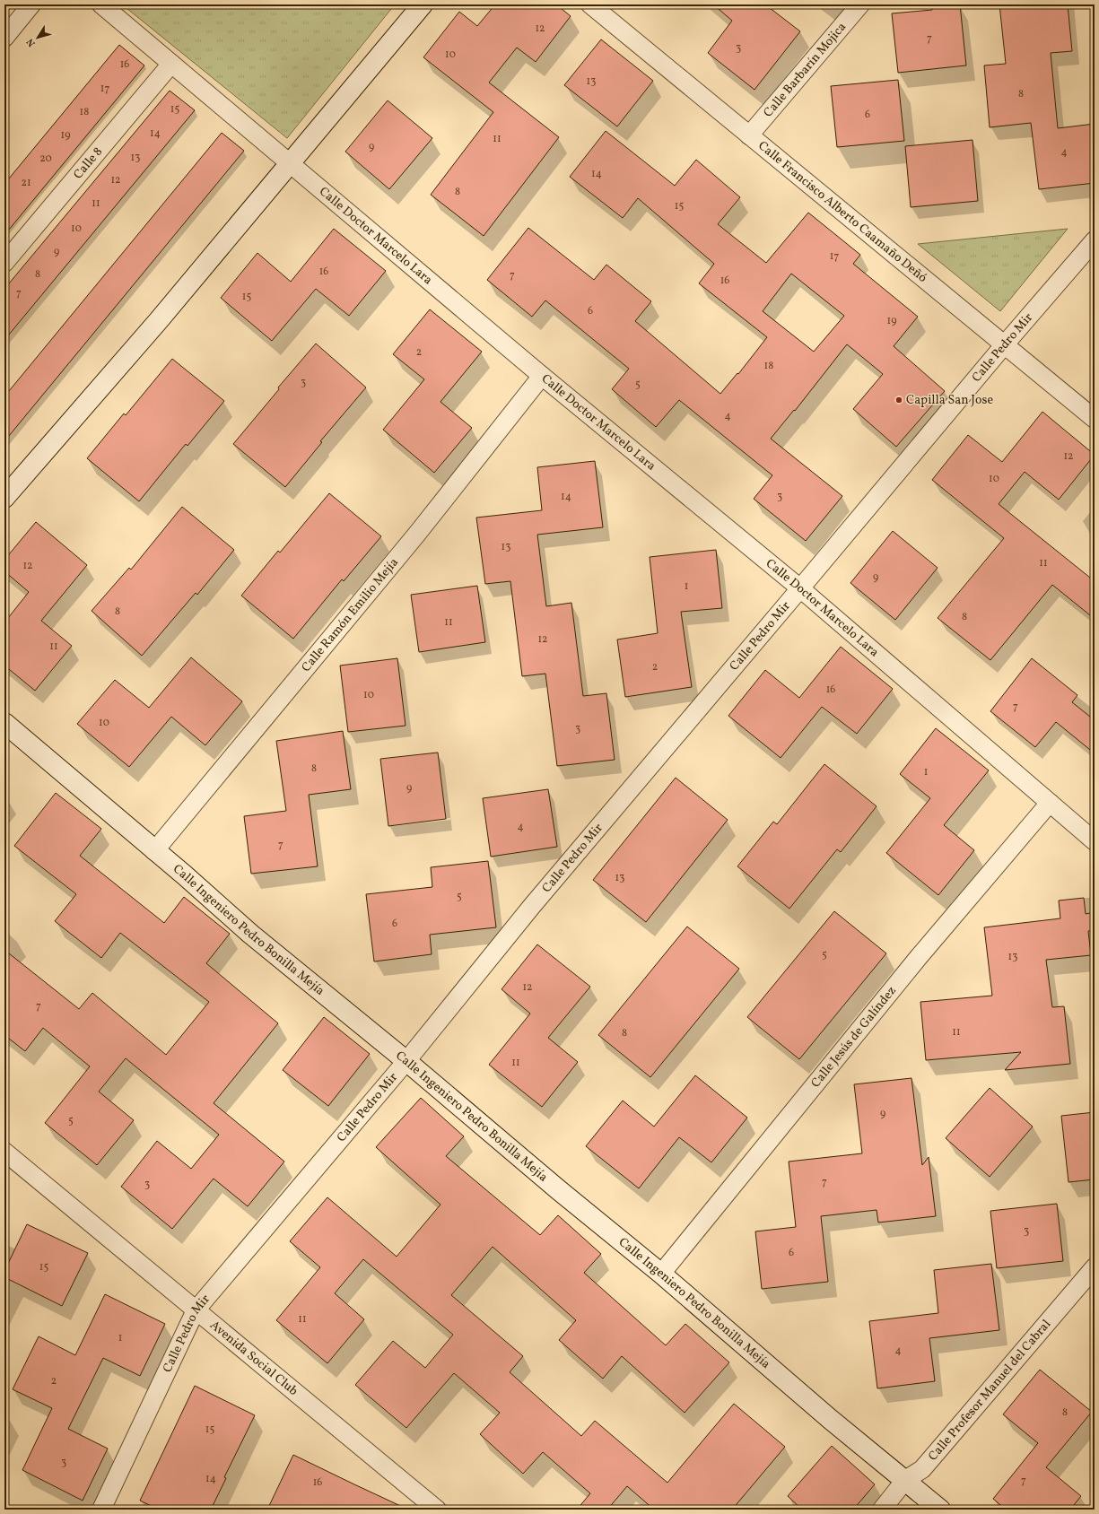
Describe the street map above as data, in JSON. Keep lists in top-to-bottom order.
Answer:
{
  "streets": {
    "street": [
      "Calle Barbarín Mojica",
      "Calle 8",
      "Calle Francisco Alberto Caamaño Deñó",
      "Calle Doctor Marcelo Lara",
      "Calle Pedro Mir",
      "Calle Ramón Emilio Mejía",
      "Calle Ingeniero Pedro Bonilla Mejía",
      "Calle Jesús de Galíndez",
      "Avenida Social Club",
      "Calle Profesor Manuel del Cabral"
    ]
  },
  "crossings": [
    ["Calle Barbarín Mojica", "Calle Francisco Alberto Caamaño Deñó"],
    ["Calle 8", "Calle Doctor Marcelo Lara"],
    ["Calle Francisco Alberto Caamaño Deñó", "Calle Pedro Mir"],
    ["Calle Doctor Marcelo Lara", "Calle Pedro Mir"],
    ["Calle Doctor Marcelo Lara", "Calle Ramón Emilio Mejía"],
    ["Calle Doctor Marcelo Lara", "Calle Jesús de Galíndez"],
    ["Calle Pedro Mir", "Calle Ingeniero Pedro Bonilla Mejía"],
    ["Calle Pedro Mir", "Avenida Social Club"],
    ["Calle Ramón Emilio Mejía", "Calle Ingeniero Pedro Bonilla Mejía"],
    ["Calle Ingeniero Pedro Bonilla Mejía", "Calle Jesús de Galíndez"],
    ["Calle Ingeniero Pedro Bonilla Mejía", "Calle Profesor Manuel del Cabral"]
  ],
  "places": ["Capilla San Jose"],
  "house_numbers": [
    "12",
    "7",
    "3",
    "10",
    "16",
    "13",
    "17",
    "8",
    "15",
    "18",
    "6",
    "14",
    "19",
    "11",
    "9",
    "4",
    "13",
    "20",
    "14",
    "12",
    "21",
    "8",
    "11",
    "15",
    "10",
    "9",
    "17",
    "16",
    "8",
    "7",
    "16",
    "7",
    "15",
    "6",
    "19",
    "2",
    "18",
    "3",
    "5",
    "4",
    "12",
    "10",
    "14",
    "3",
    "13",
    "11",
    "12",
    "9",
    "1",
    "8",
    "8",
    "11",
    "12",
    "11",
    "2",
    "16",
    "10",
    "7",
    "10",
    "3",
    "8",
    "1",
    "9",
    "4",
    "7",
    "13",
    "5",
    "6",
    "5",
    "13",
    "12",
    "7",
    "11",
    "8",
    "11",
    "9",
    "5",
    "7",
    "3",
    "3",
    "6",
    "15",
    "11",
    "1",
    "4",
    "2",
    "8",
    "15",
    "3",
    "14",
    "7",
    "16"
  ],
  "north": "bottom left"
}
